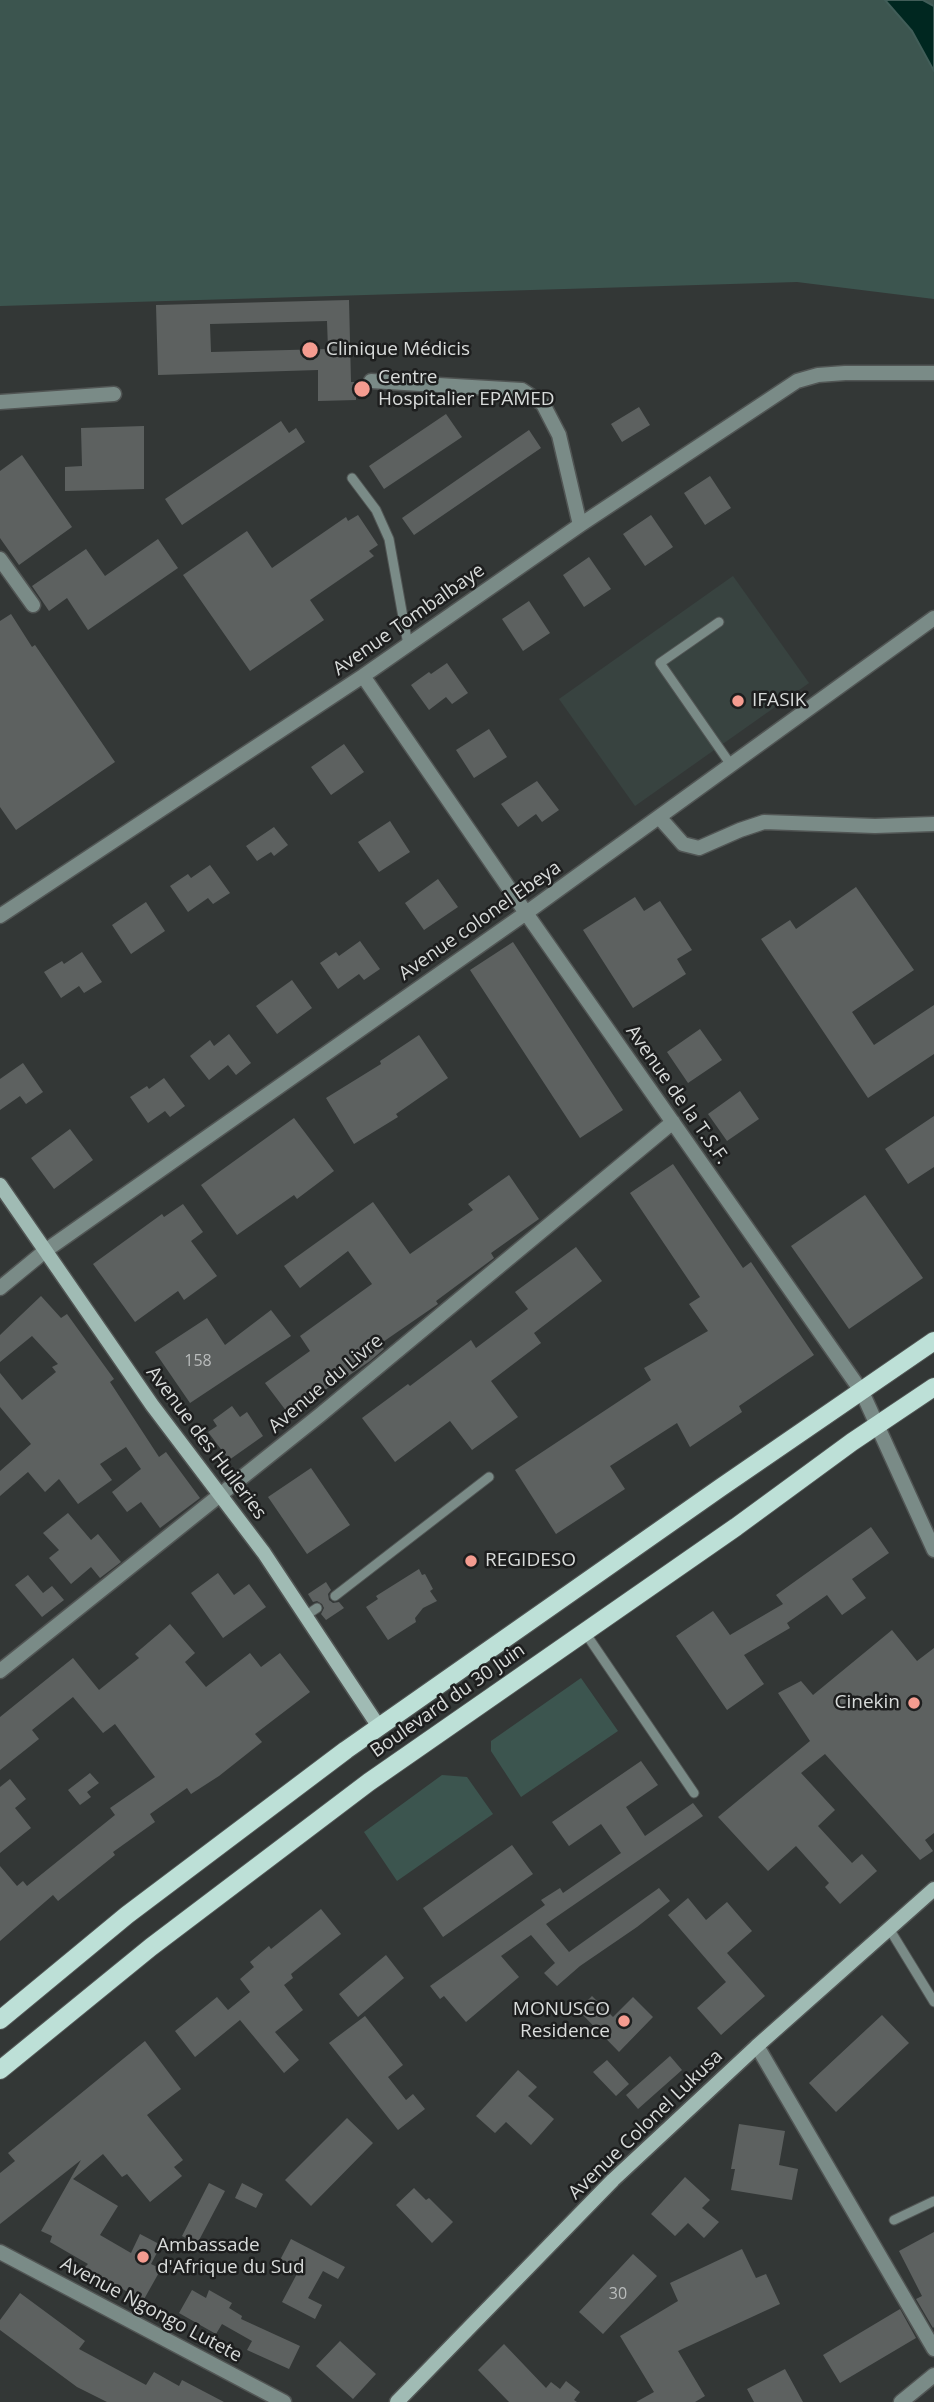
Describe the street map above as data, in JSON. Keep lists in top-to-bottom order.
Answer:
{
  "streets": {
    "main road": ["Avenue des Huileries", "Boulevard du 30 Juin", "Avenue Colonel Lukusa"],
    "street": [
      "Avenue Tombalbaye",
      "Avenue colonel Ebeya",
      "Avenue de la T.S.F.",
      "Avenue du Livre",
      "Avenue Ngongo Lutete"
    ]
  },
  "crossings": [
    ["Avenue Tombalbaye", "Avenue de la T.S.F."],
    ["Avenue colonel Ebeya", "Avenue de la T.S.F."],
    ["Avenue colonel Ebeya", "Avenue des Huileries"],
    ["Avenue de la T.S.F.", "Avenue du Livre"],
    ["Avenue de la T.S.F.", "Boulevard du 30 Juin"],
    ["Avenue du Livre", "Avenue des Huileries"],
    ["Avenue des Huileries", "Boulevard du 30 Juin"]
  ],
  "places": [
    "Clinique Médicis",
    "Centre Hospitalier EPAMED",
    "IFASIK",
    "REGIDESO",
    "Cinekin",
    "MONUSCO Residence",
    "Ambassade d'Afrique du Sud"
  ],
  "house_numbers": ["158", "30"]
}
